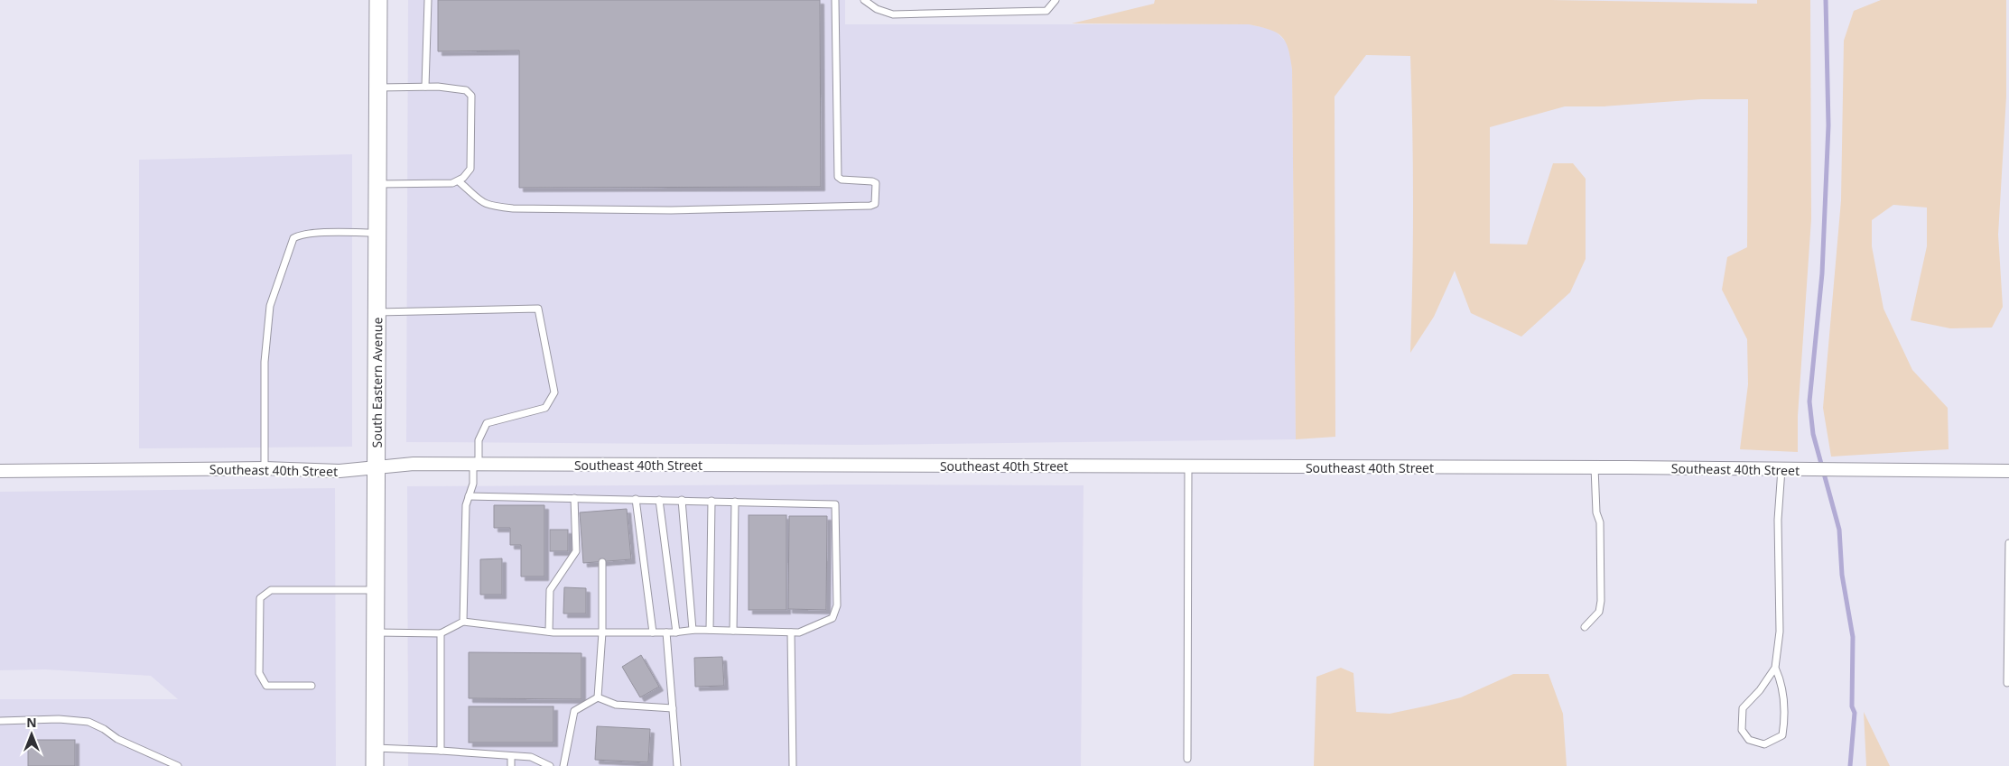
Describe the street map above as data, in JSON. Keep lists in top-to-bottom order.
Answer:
{
  "streets": {
    "main road": ["South Eastern Avenue"],
    "street": ["Southeast 40th Street"]
  },
  "crossings": [
    ["South Eastern Avenue", "Southeast 40th Street"]
  ],
  "north": "top"
}
